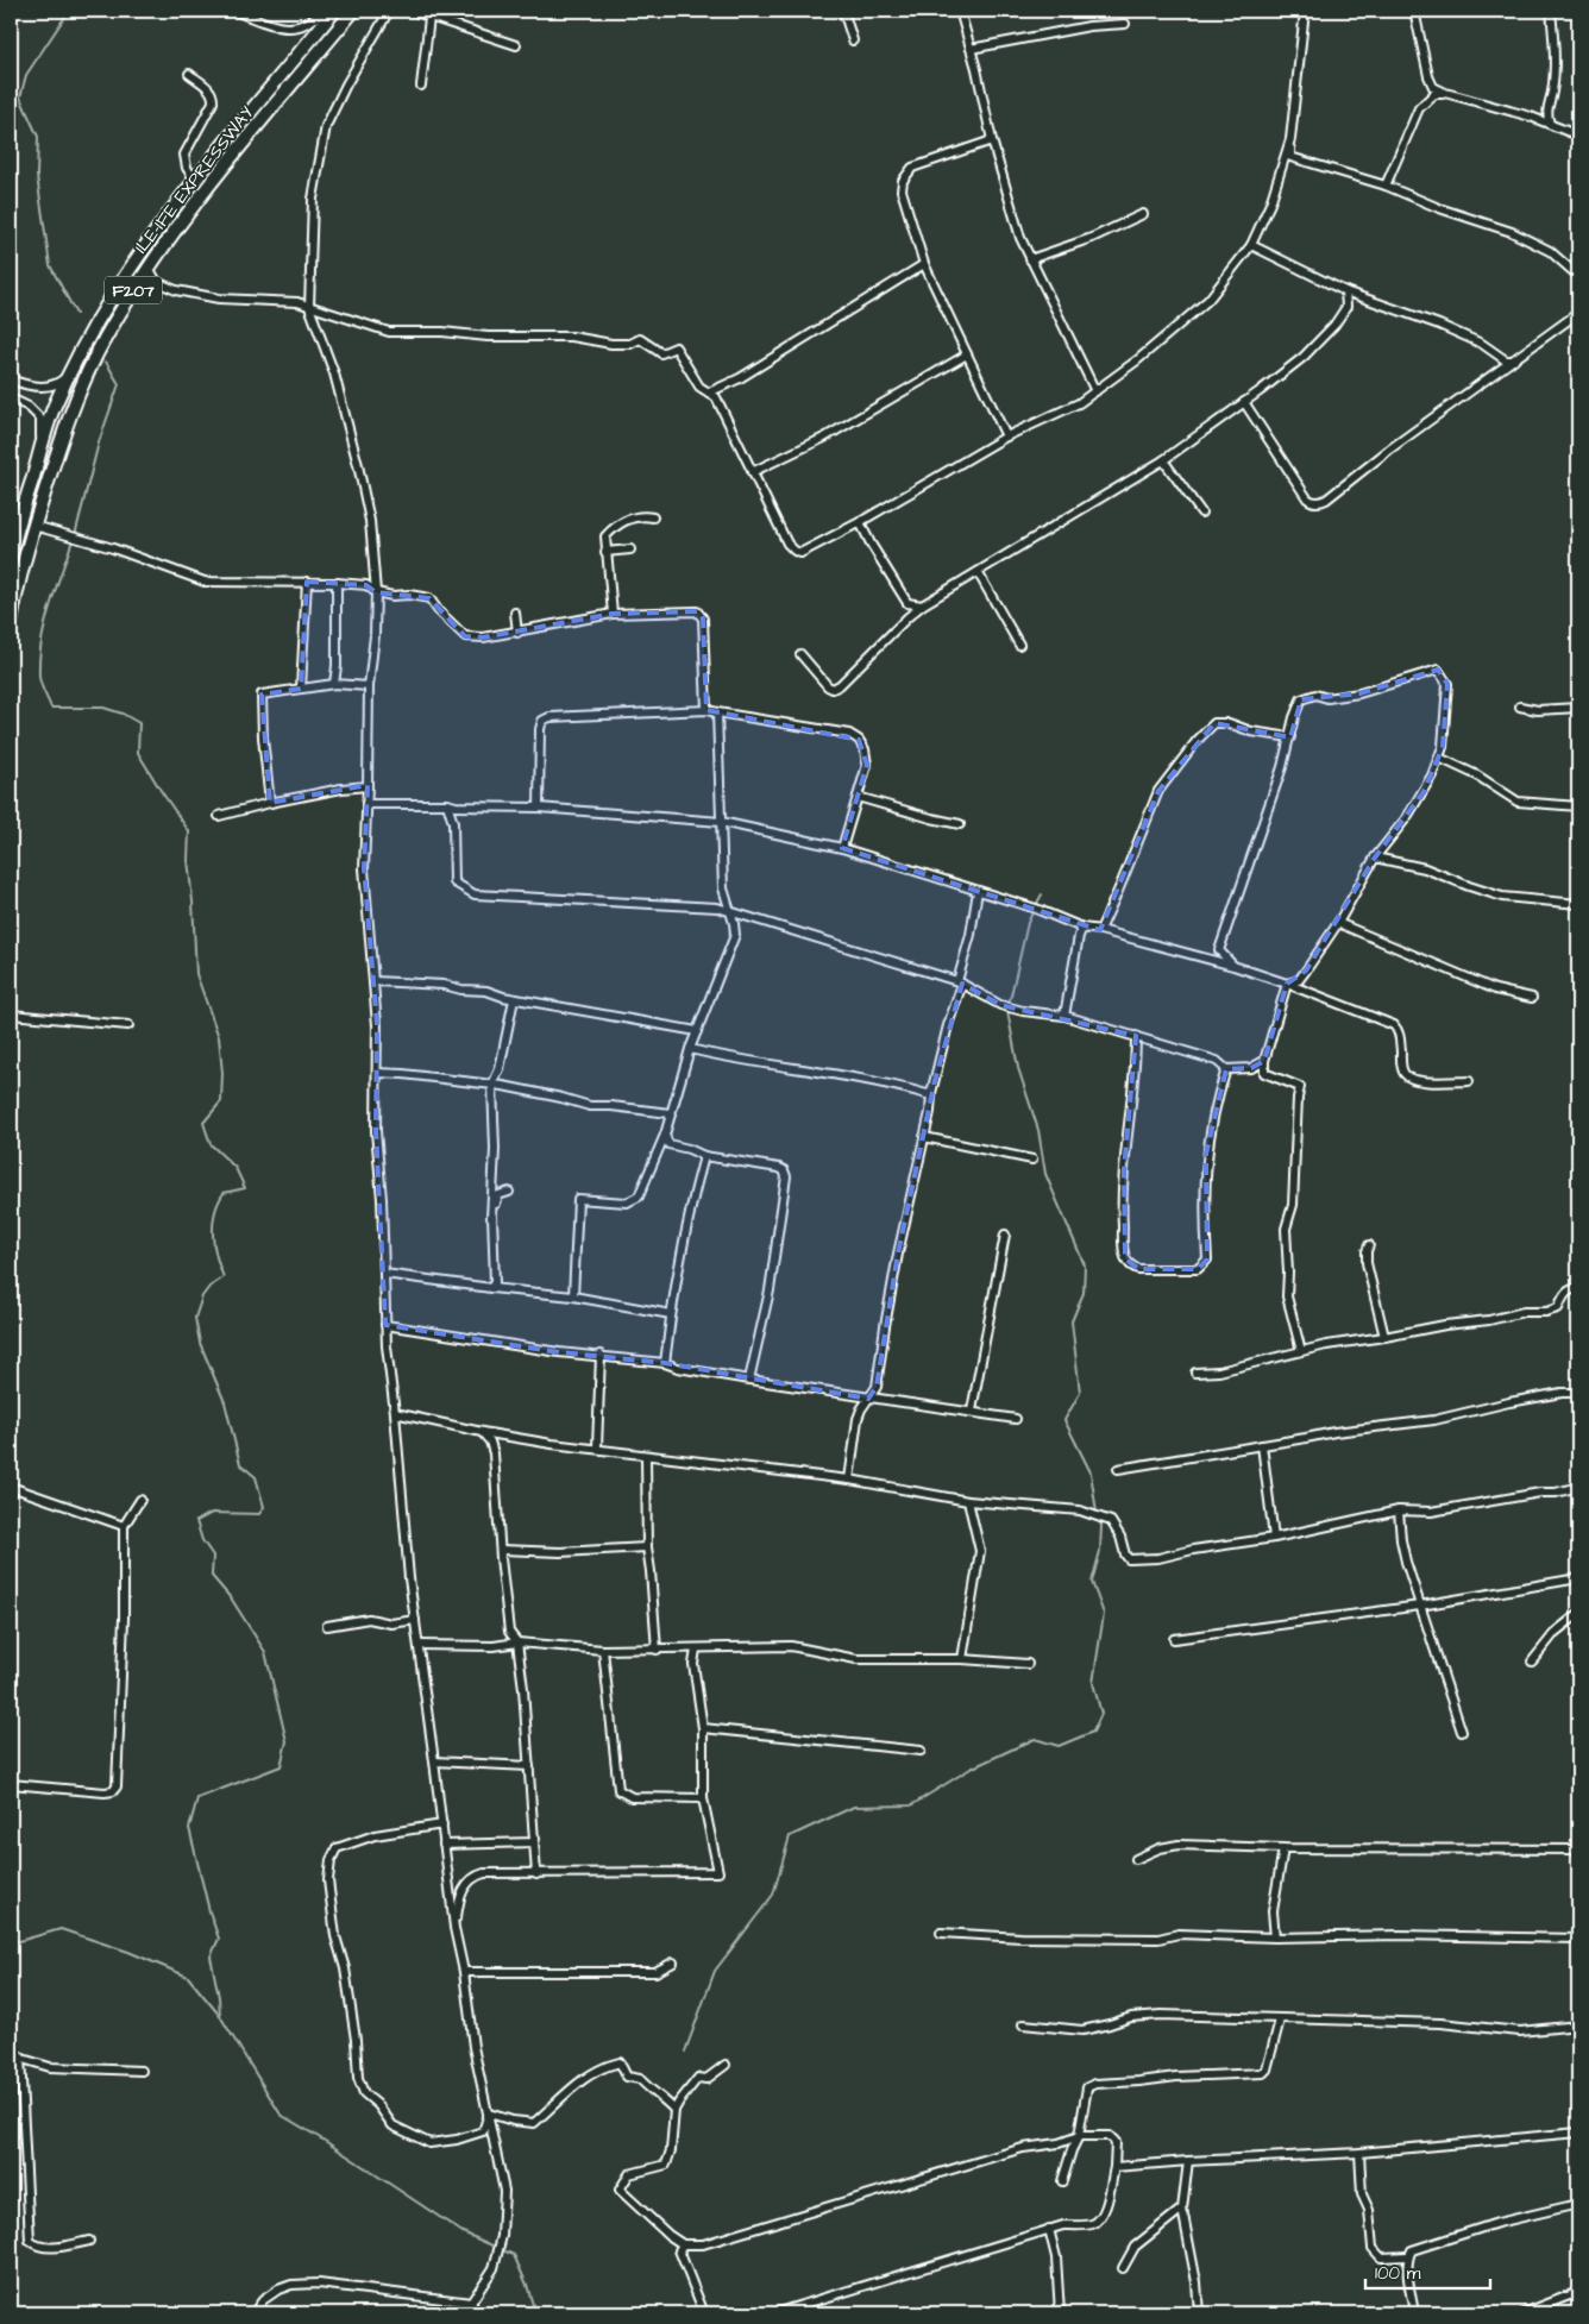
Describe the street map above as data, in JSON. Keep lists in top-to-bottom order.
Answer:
{
  "streets": {
    "main road": ["ILE-IFE EXPRESSWAY", "F207"]
  },
  "scale_bar": "100 m"
}
